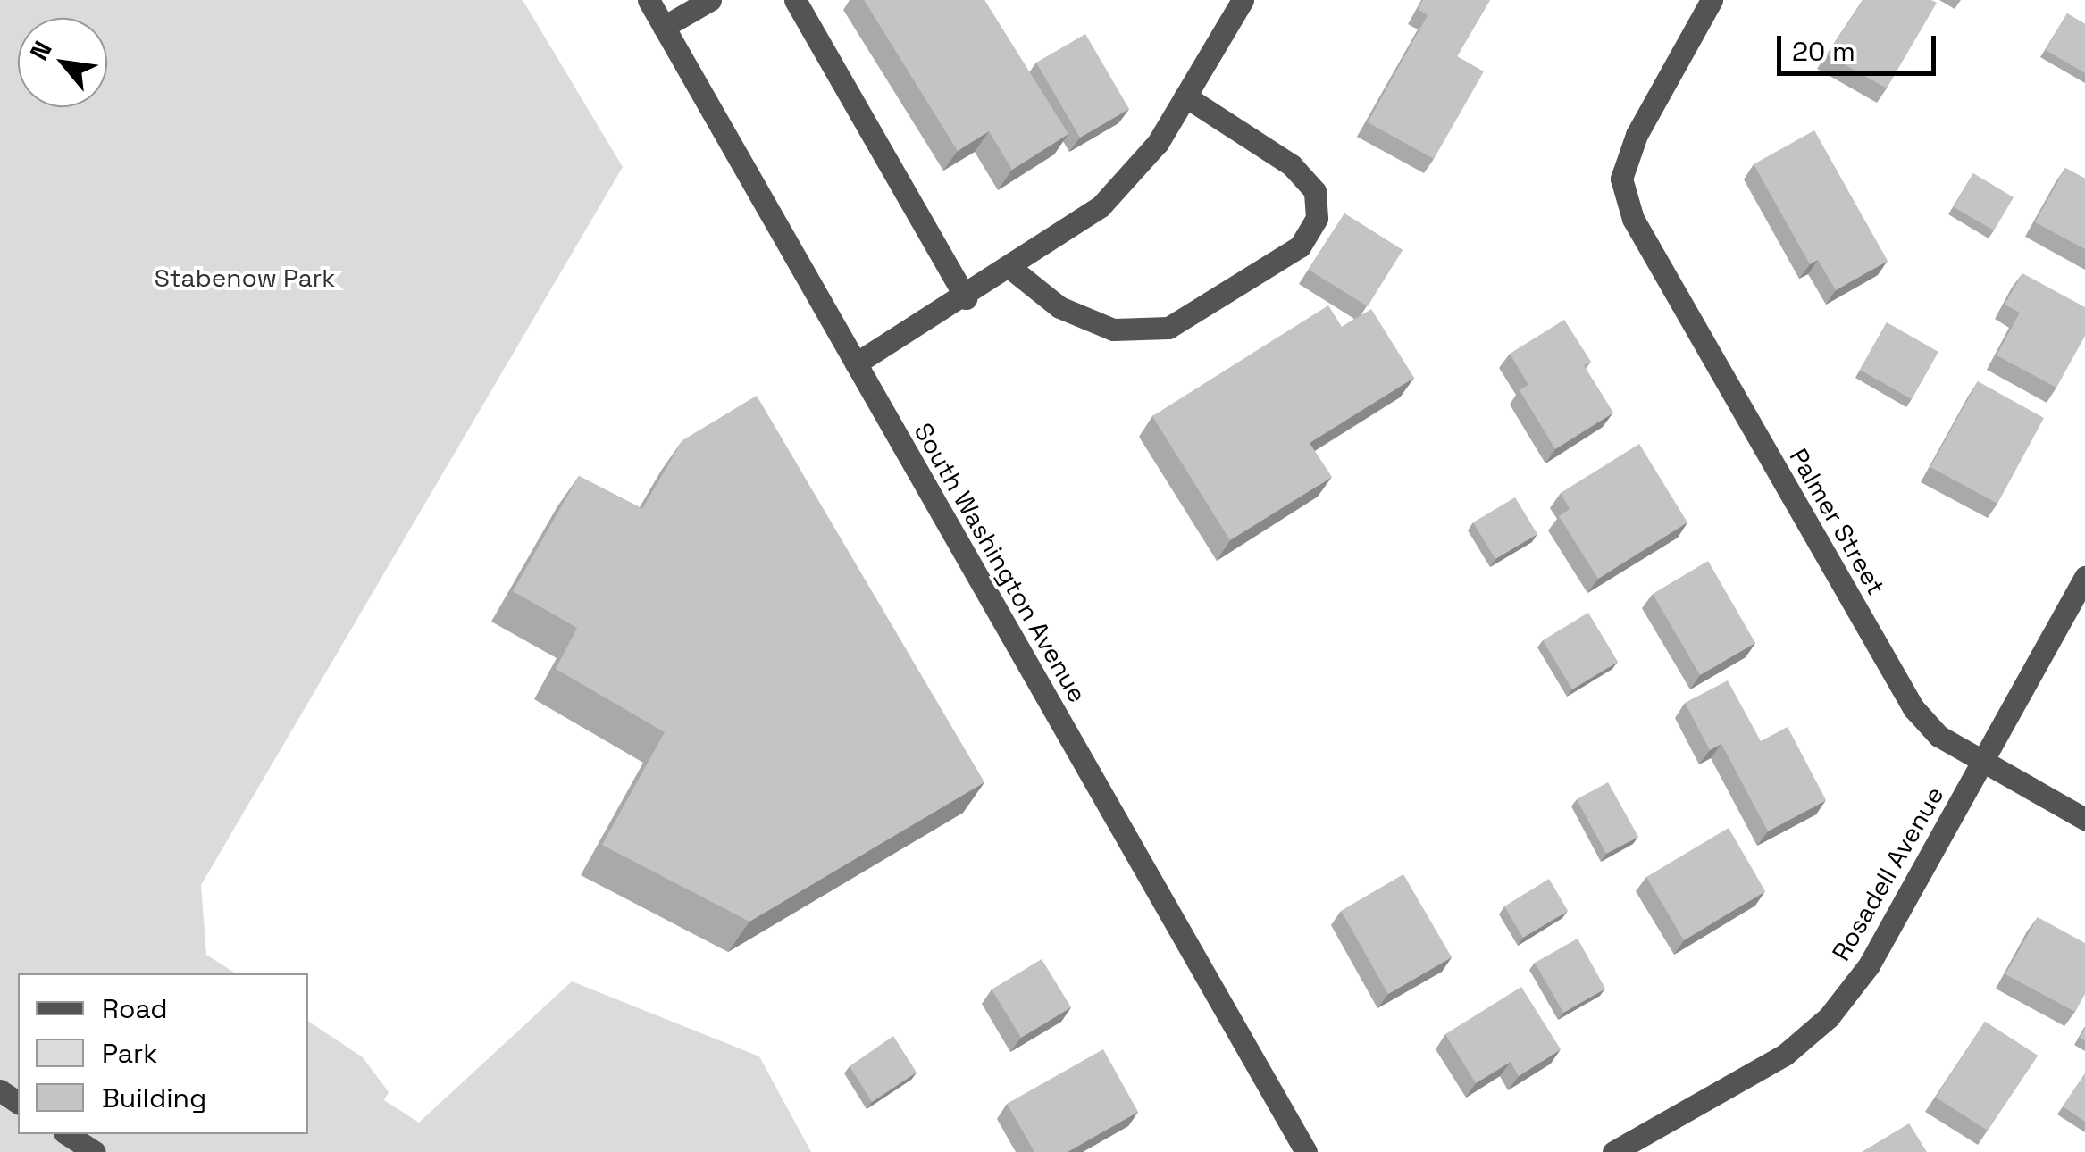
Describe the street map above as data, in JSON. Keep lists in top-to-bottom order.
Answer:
{
  "streets": {
    "street": ["Palmer Street", "South Washington Avenue", "Rosadell Avenue"]
  },
  "crossings": [
    ["Palmer Street", "Rosadell Avenue"]
  ],
  "parks": ["Stabenow Park"],
  "legend": ["Road", "Park", "Building"],
  "scale_bar": "20 m",
  "north": "top left"
}
